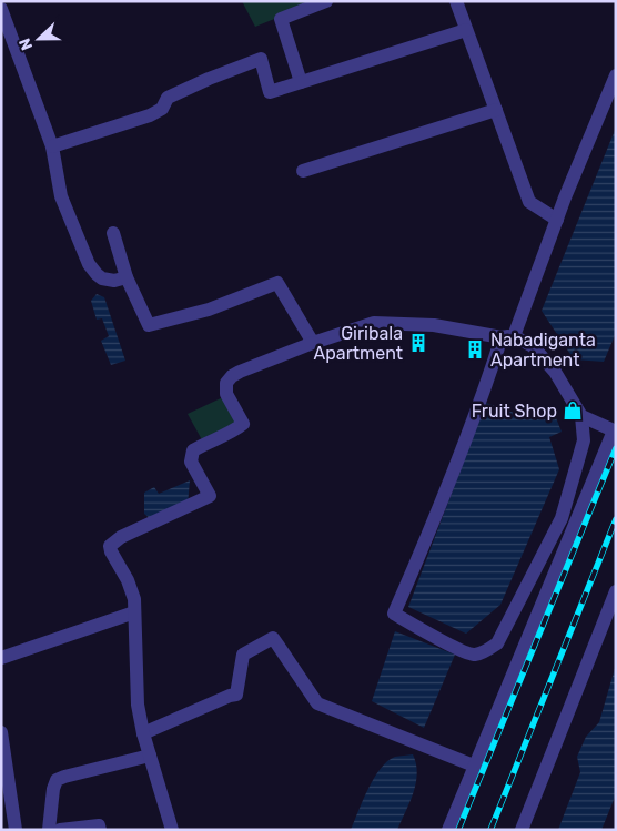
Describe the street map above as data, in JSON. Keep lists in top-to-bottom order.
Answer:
{
  "places": {
    "building": ["Giribala Apartment", "Nabadiganta Apartment"],
    "shop": ["Fruit Shop"]
  },
  "north": "left"
}
